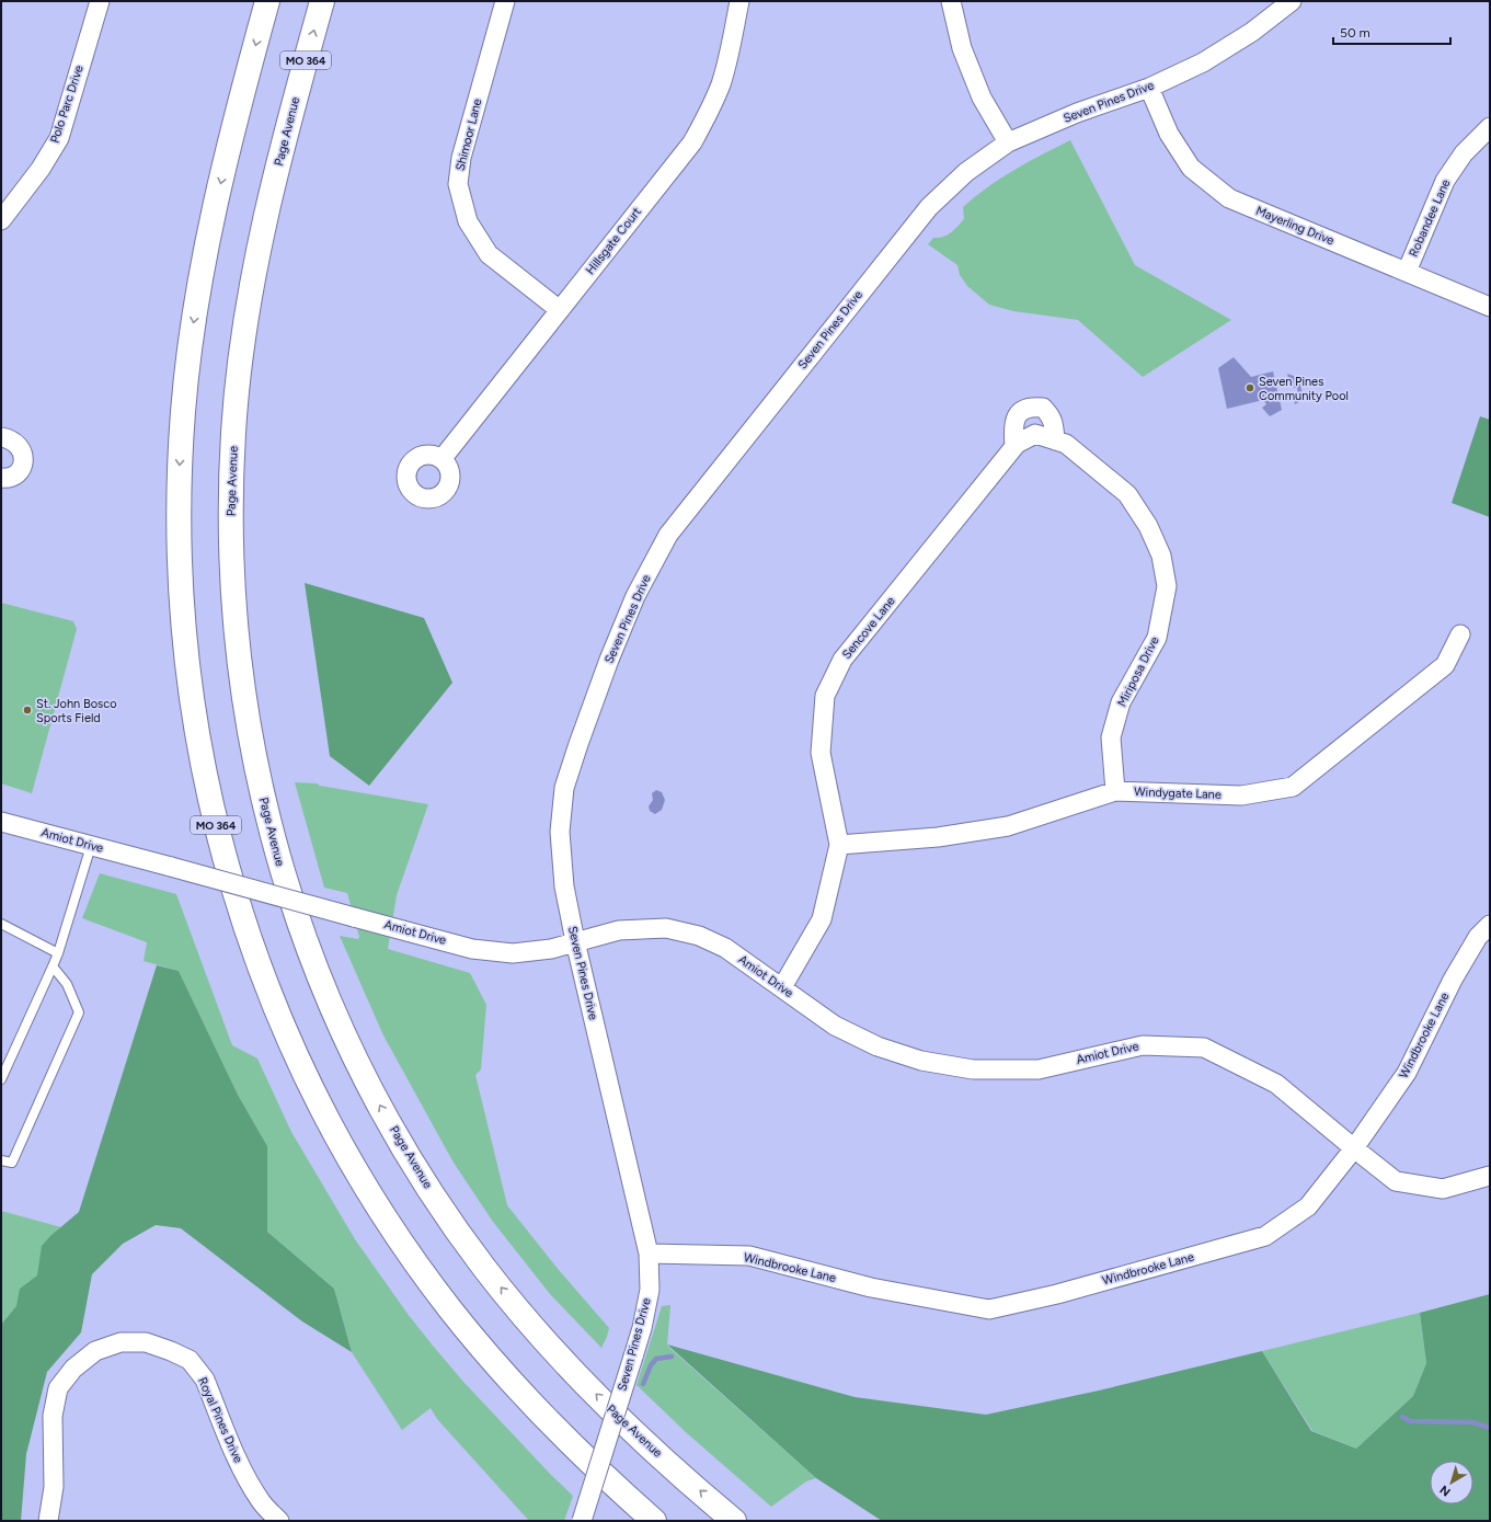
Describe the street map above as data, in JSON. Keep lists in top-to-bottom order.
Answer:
{
  "streets": {
    "highway": ["MO 364", "Page Avenue"],
    "street": [
      "Seven Pines Drive",
      "Polo Parc Drive",
      "Shimoor Lane",
      "Robandee Lane",
      "Mayerling Drive",
      "Hillsgate Court",
      "Sencove Lane",
      "Miriposa Drive",
      "Windygate Lane",
      "Amiot Drive",
      "Windbrooke Lane",
      "Royal Pines Drive"
    ]
  },
  "crossings": [
    ["Seven Pines Drive", "Mayerling Drive"],
    ["Seven Pines Drive", "Amiot Drive"],
    ["Seven Pines Drive", "Windbrooke Lane"],
    ["Shimoor Lane", "Hillsgate Court"],
    ["Robandee Lane", "Mayerling Drive"],
    ["Sencove Lane", "Miriposa Drive"],
    ["Sencove Lane", "Windygate Lane"],
    ["Sencove Lane", "Amiot Drive"],
    ["Miriposa Drive", "Windygate Lane"],
    ["Amiot Drive", "Windbrooke Lane"]
  ],
  "places": ["Seven Pines Community Pool", "St. John Bosco Sports Field"],
  "scale_bar": "50 m",
  "north": "bottom left"
}
